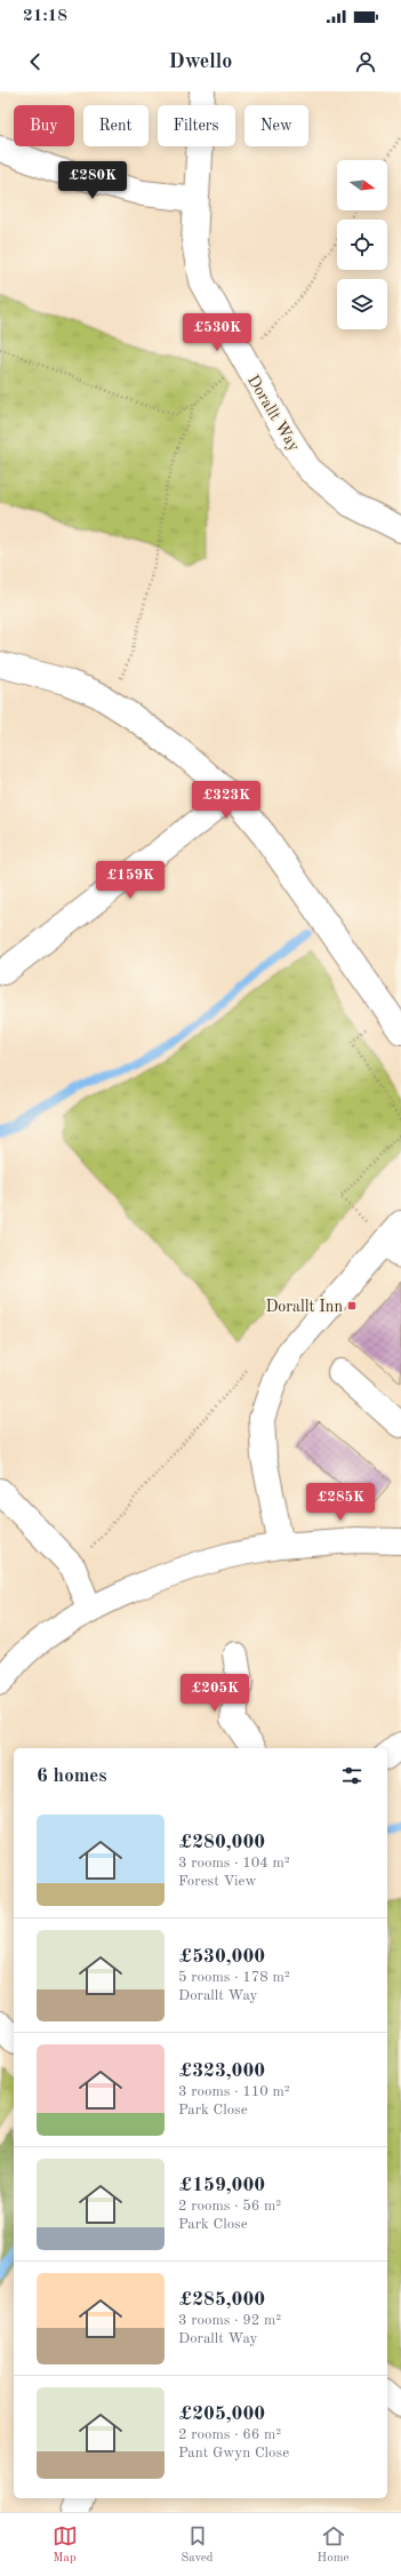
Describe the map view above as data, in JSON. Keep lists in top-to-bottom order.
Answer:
{
  "streets": {
    "street": ["Dorallt Way"]
  },
  "places": {
    "transit": ["Dorallt Inn"]
  },
  "north": "right",
  "page": {
    "status": "21:18",
    "header": "Dwello",
    "chip": [
      "Buy",
      "Rent",
      "Filters",
      "New"
    ],
    "price": [
      "£280K",
      "£530K",
      "£323K",
      "£159K",
      "£285K",
      "£205K"
    ],
    "heading": "6 homes",
    "list": [
      {
        "name": "£280,000",
        "note": "3 rooms · 104 m² · Forest View"
      },
      {
        "name": "£530,000",
        "note": "5 rooms · 178 m² · Dorallt Way"
      },
      {
        "name": "£323,000",
        "note": "3 rooms · 110 m² · Park Close"
      },
      {
        "name": "£159,000",
        "note": "2 rooms · 56 m² · Park Close"
      },
      {
        "name": "£285,000",
        "note": "3 rooms · 92 m² · Dorallt Way"
      },
      {
        "name": "£205,000",
        "note": "2 rooms · 66 m² · Pant Gwyn Close"
      }
    ],
    "tabs": ["Map", "Saved", "Home"]
  }
}
